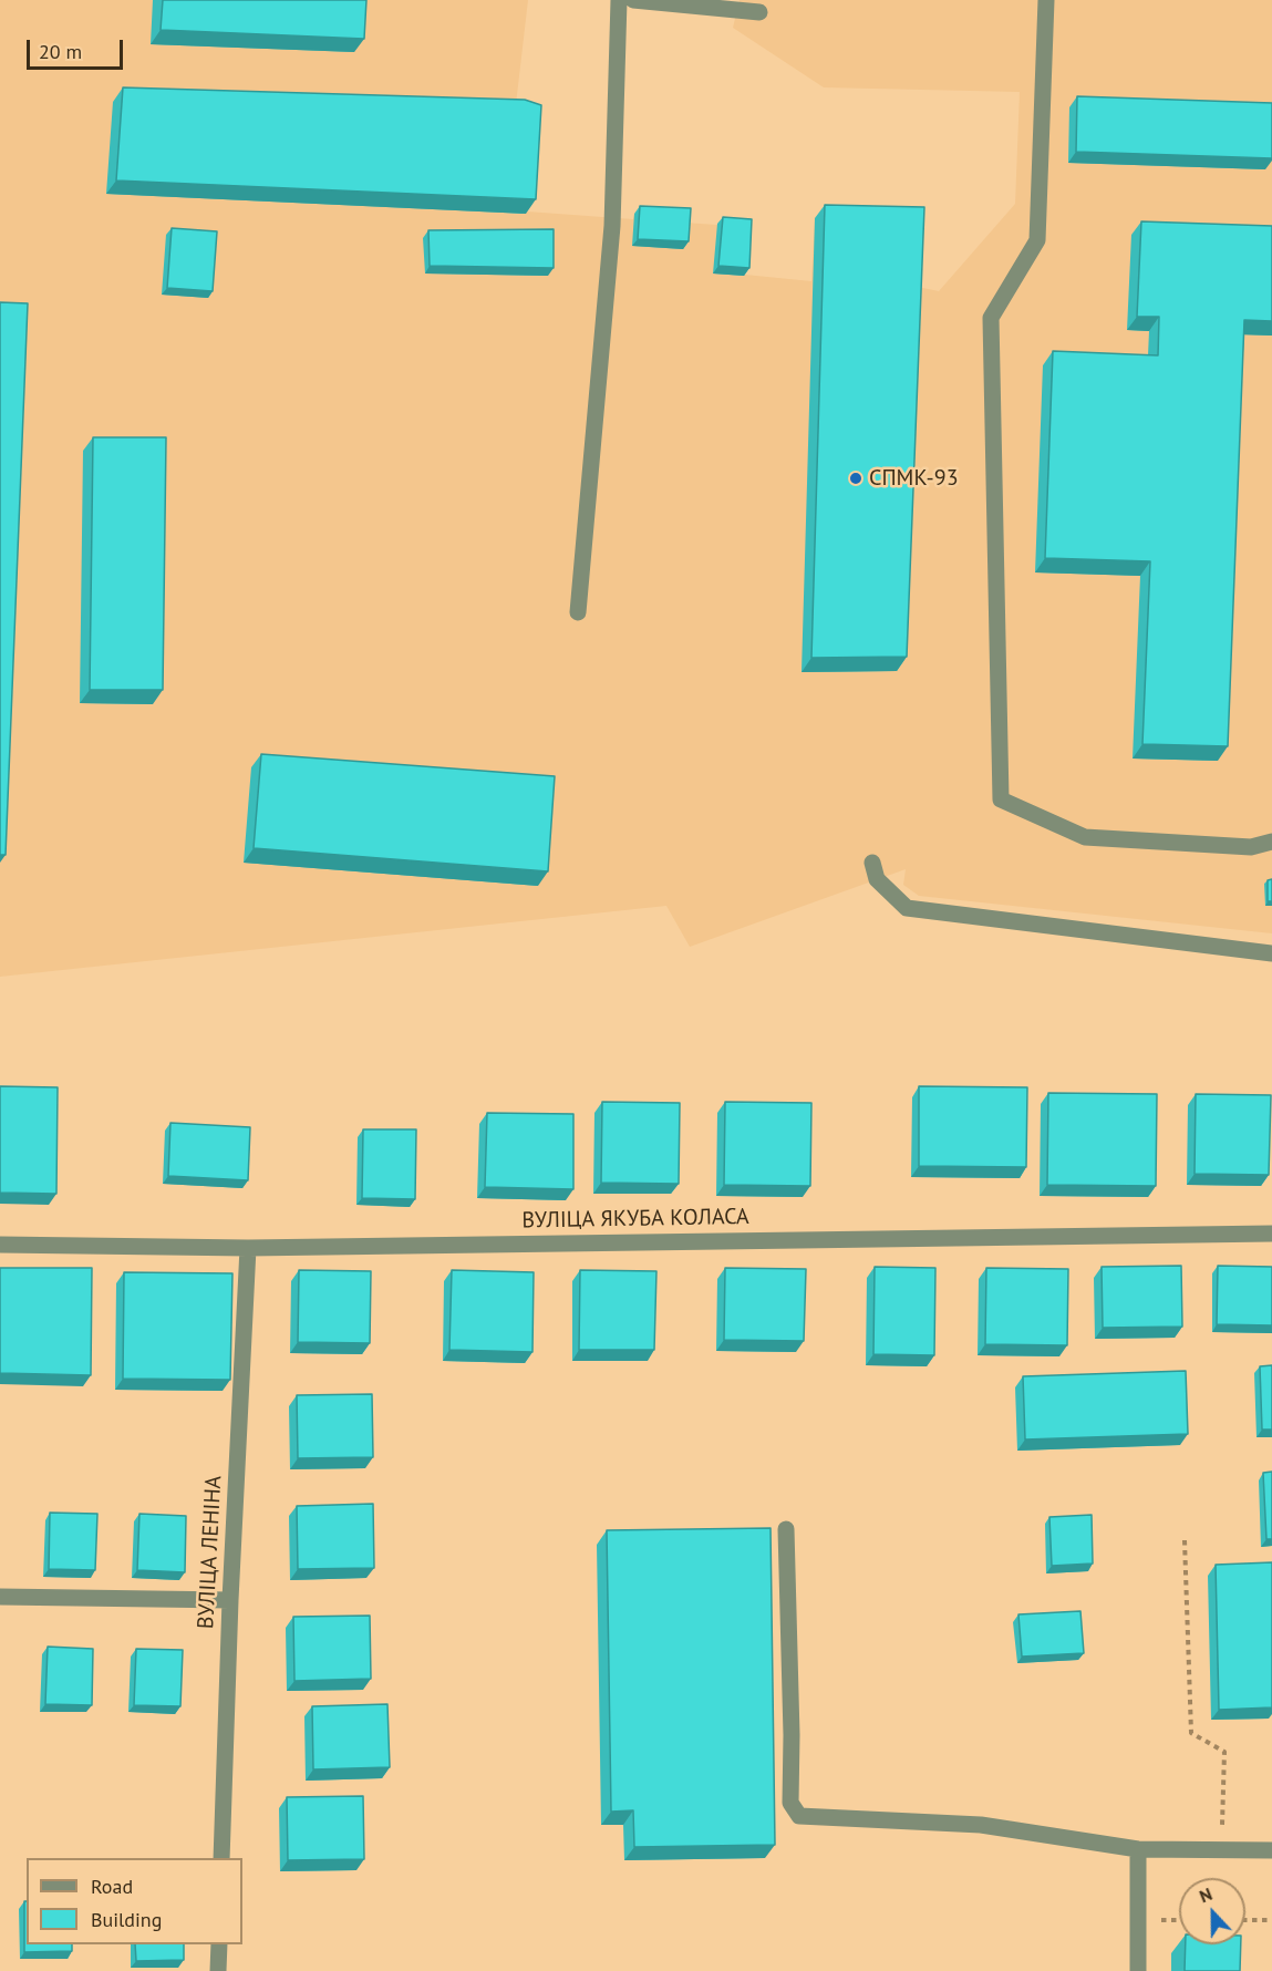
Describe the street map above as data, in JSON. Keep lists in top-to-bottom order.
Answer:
{
  "streets": {
    "street": ["ВУЛІЦА ЯКУБА КОЛАСА", "ВУЛІЦА ЛЕНІНА"]
  },
  "crossings": [
    ["ВУЛІЦА ЯКУБА КОЛАСА", "ВУЛІЦА ЛЕНІНА"]
  ],
  "places": ["СПМК-93"],
  "legend": ["Road", "Building"],
  "scale_bar": "20 m",
  "north": "top"
}
